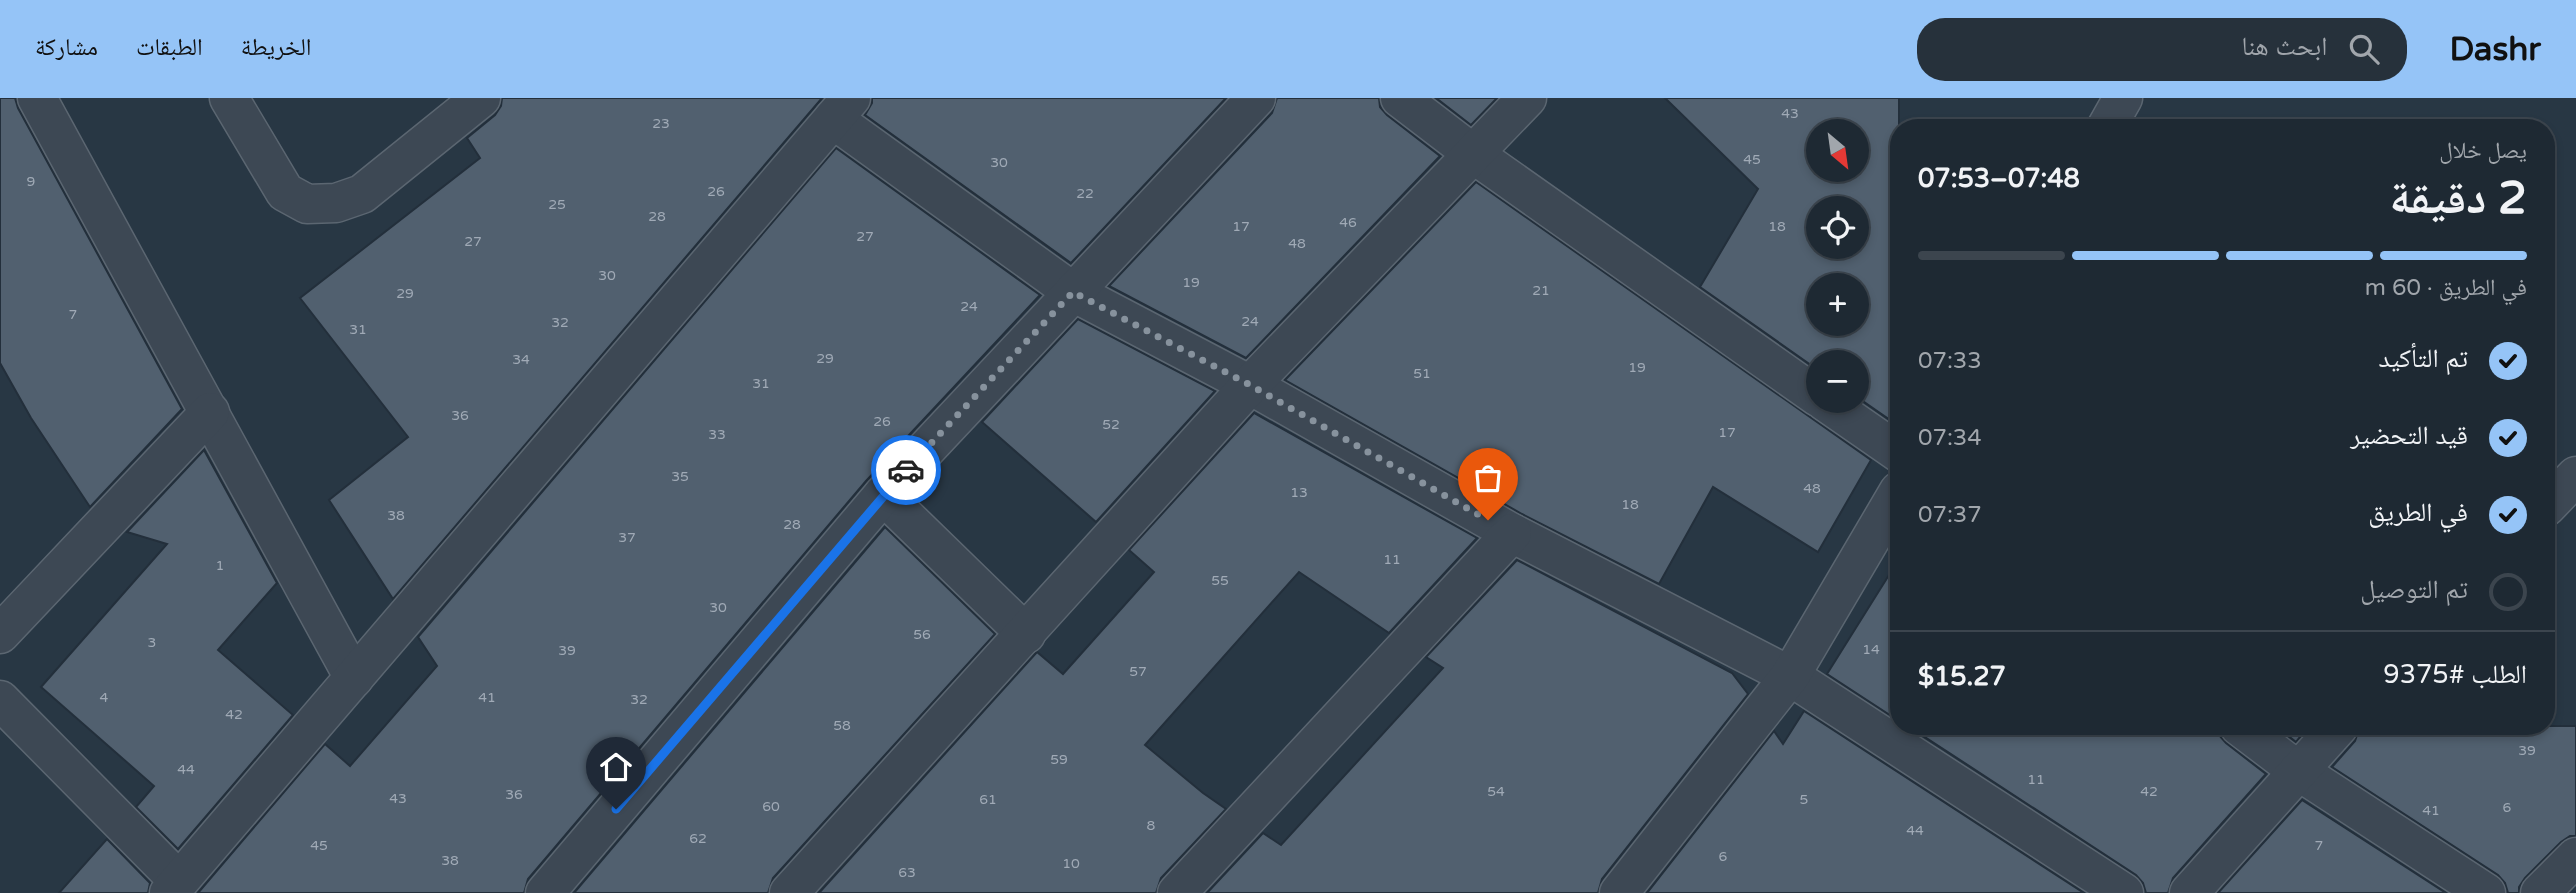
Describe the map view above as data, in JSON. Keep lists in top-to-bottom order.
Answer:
{
  "house_numbers": [
    "43",
    "23",
    "45",
    "30",
    "9",
    "26",
    "22",
    "25",
    "28",
    "46",
    "17",
    "18",
    "27",
    "27",
    "48",
    "30",
    "19",
    "21",
    "29",
    "24",
    "7",
    "24",
    "32",
    "31",
    "29",
    "34",
    "19",
    "51",
    "31",
    "36",
    "26",
    "52",
    "17",
    "33",
    "35",
    "48",
    "13",
    "18",
    "38",
    "28",
    "37",
    "11",
    "1",
    "55",
    "30",
    "56",
    "3",
    "14",
    "39",
    "57",
    "4",
    "41",
    "32",
    "42",
    "58",
    "39",
    "59",
    "44",
    "11",
    "54",
    "42",
    "36",
    "43",
    "61",
    "5",
    "60",
    "6",
    "41",
    "8",
    "44",
    "62",
    "45",
    "7",
    "6",
    "38",
    "10",
    "63"
  ],
  "north": "bottom right",
  "page": {
    "header": "Dashr",
    "search": "ابحث هنا",
    "nav": ["الخريطة", "الطبقات", "مشاركة"],
    "map_buttons": ["+", "−"],
    "heading": ["2 دقيقة", "يصل خلال", "07:48–07:53"],
    "panel": ["الطلب #9375", "$15.27"],
    "bar": "في الطريق · 60 m",
    "list": [
      ["تم التأكيد", "07:33"],
      ["قيد التحضير", "07:34"],
      ["في الطريق", "07:37"],
      "تم التوصيل"
    ]
  }
}
